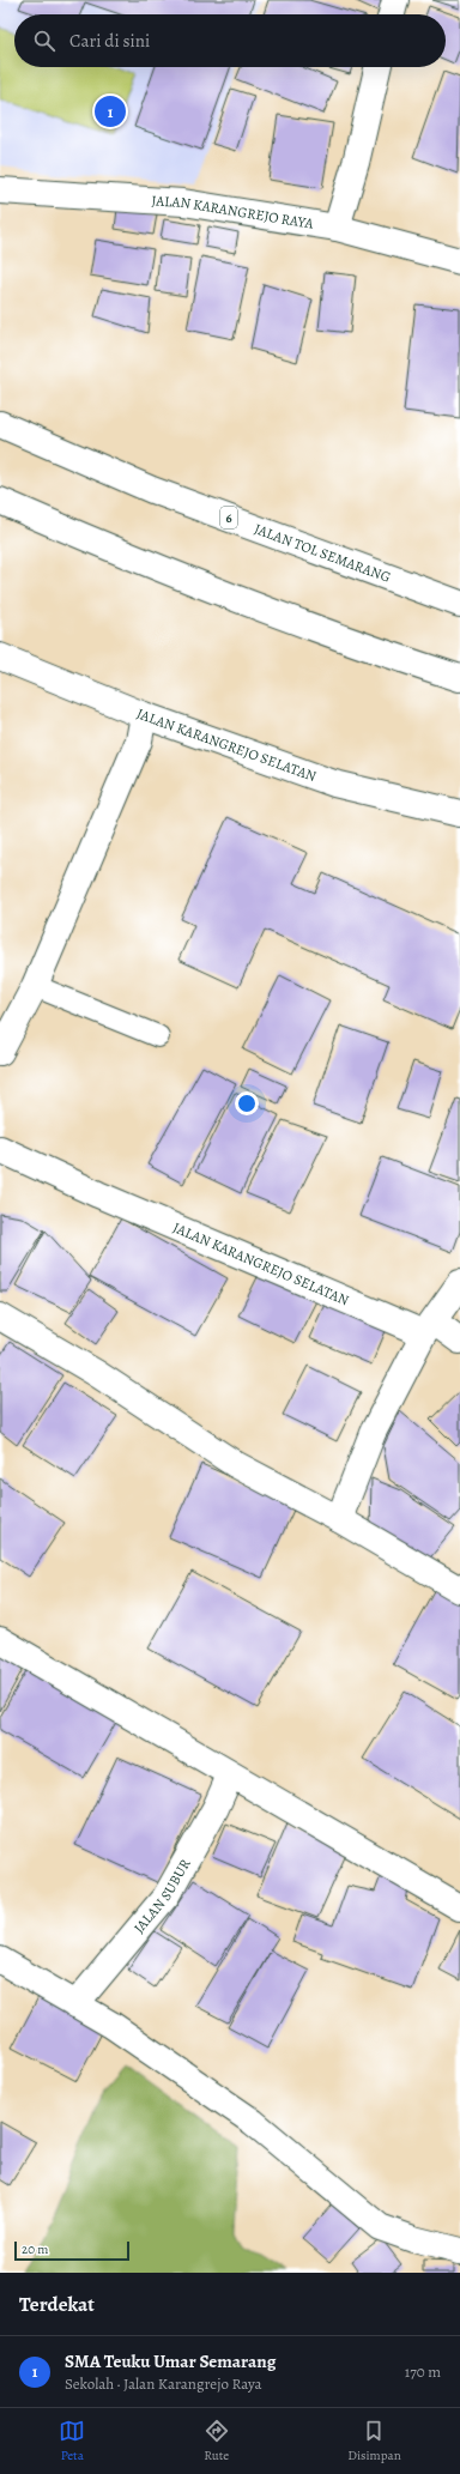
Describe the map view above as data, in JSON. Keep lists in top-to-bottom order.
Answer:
{
  "streets": {
    "main road": [
      "JALAN KARANGREJO RAYA",
      "6",
      "JALAN TOL SEMARANG",
      "JALAN KARANGREJO SELATAN",
      "JALAN SUBUR"
    ]
  },
  "scale_bar": "20 m",
  "page": {
    "search": "Cari di sini",
    "pins": "1",
    "scale": "20 m",
    "heading": "Terdekat",
    "list": [
      {
        "mark": "1",
        "name": "SMA Teuku Umar Semarang",
        "note": "Sekolah · Jalan Karangrejo Raya",
        "value": "170 m"
      }
    ],
    "nav": ["Peta", "Rute", "Disimpan"]
  }
}
